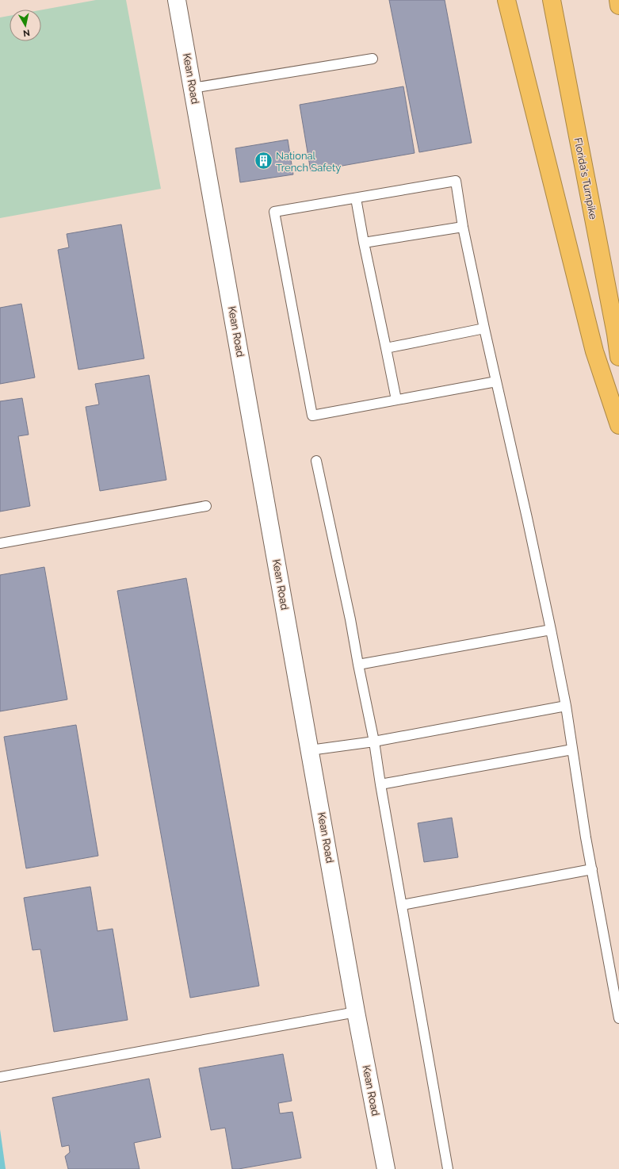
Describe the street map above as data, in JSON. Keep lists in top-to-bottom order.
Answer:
{
  "streets": {
    "highway": ["Florida's Turnpike"],
    "street": ["Kean Road"]
  },
  "places": {
    "building": ["National Trench Safety"]
  },
  "north": "bottom"
}
